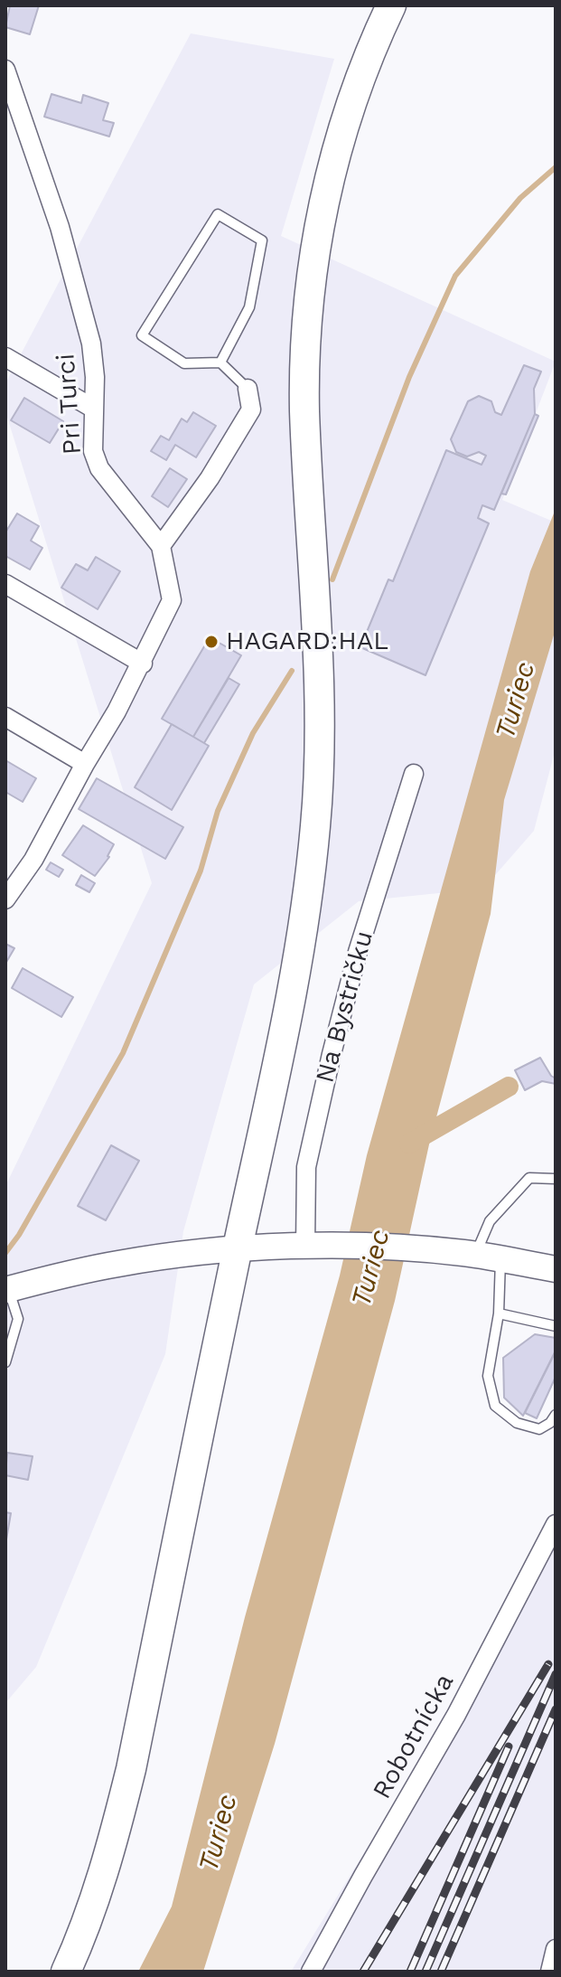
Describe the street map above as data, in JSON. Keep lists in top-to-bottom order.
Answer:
{
  "streets": {
    "street": ["Pri Turci", "Na Bystričku", "Robotnícka"]
  },
  "water": ["Turiec"],
  "places": ["HAGARD:HAL"]
}
